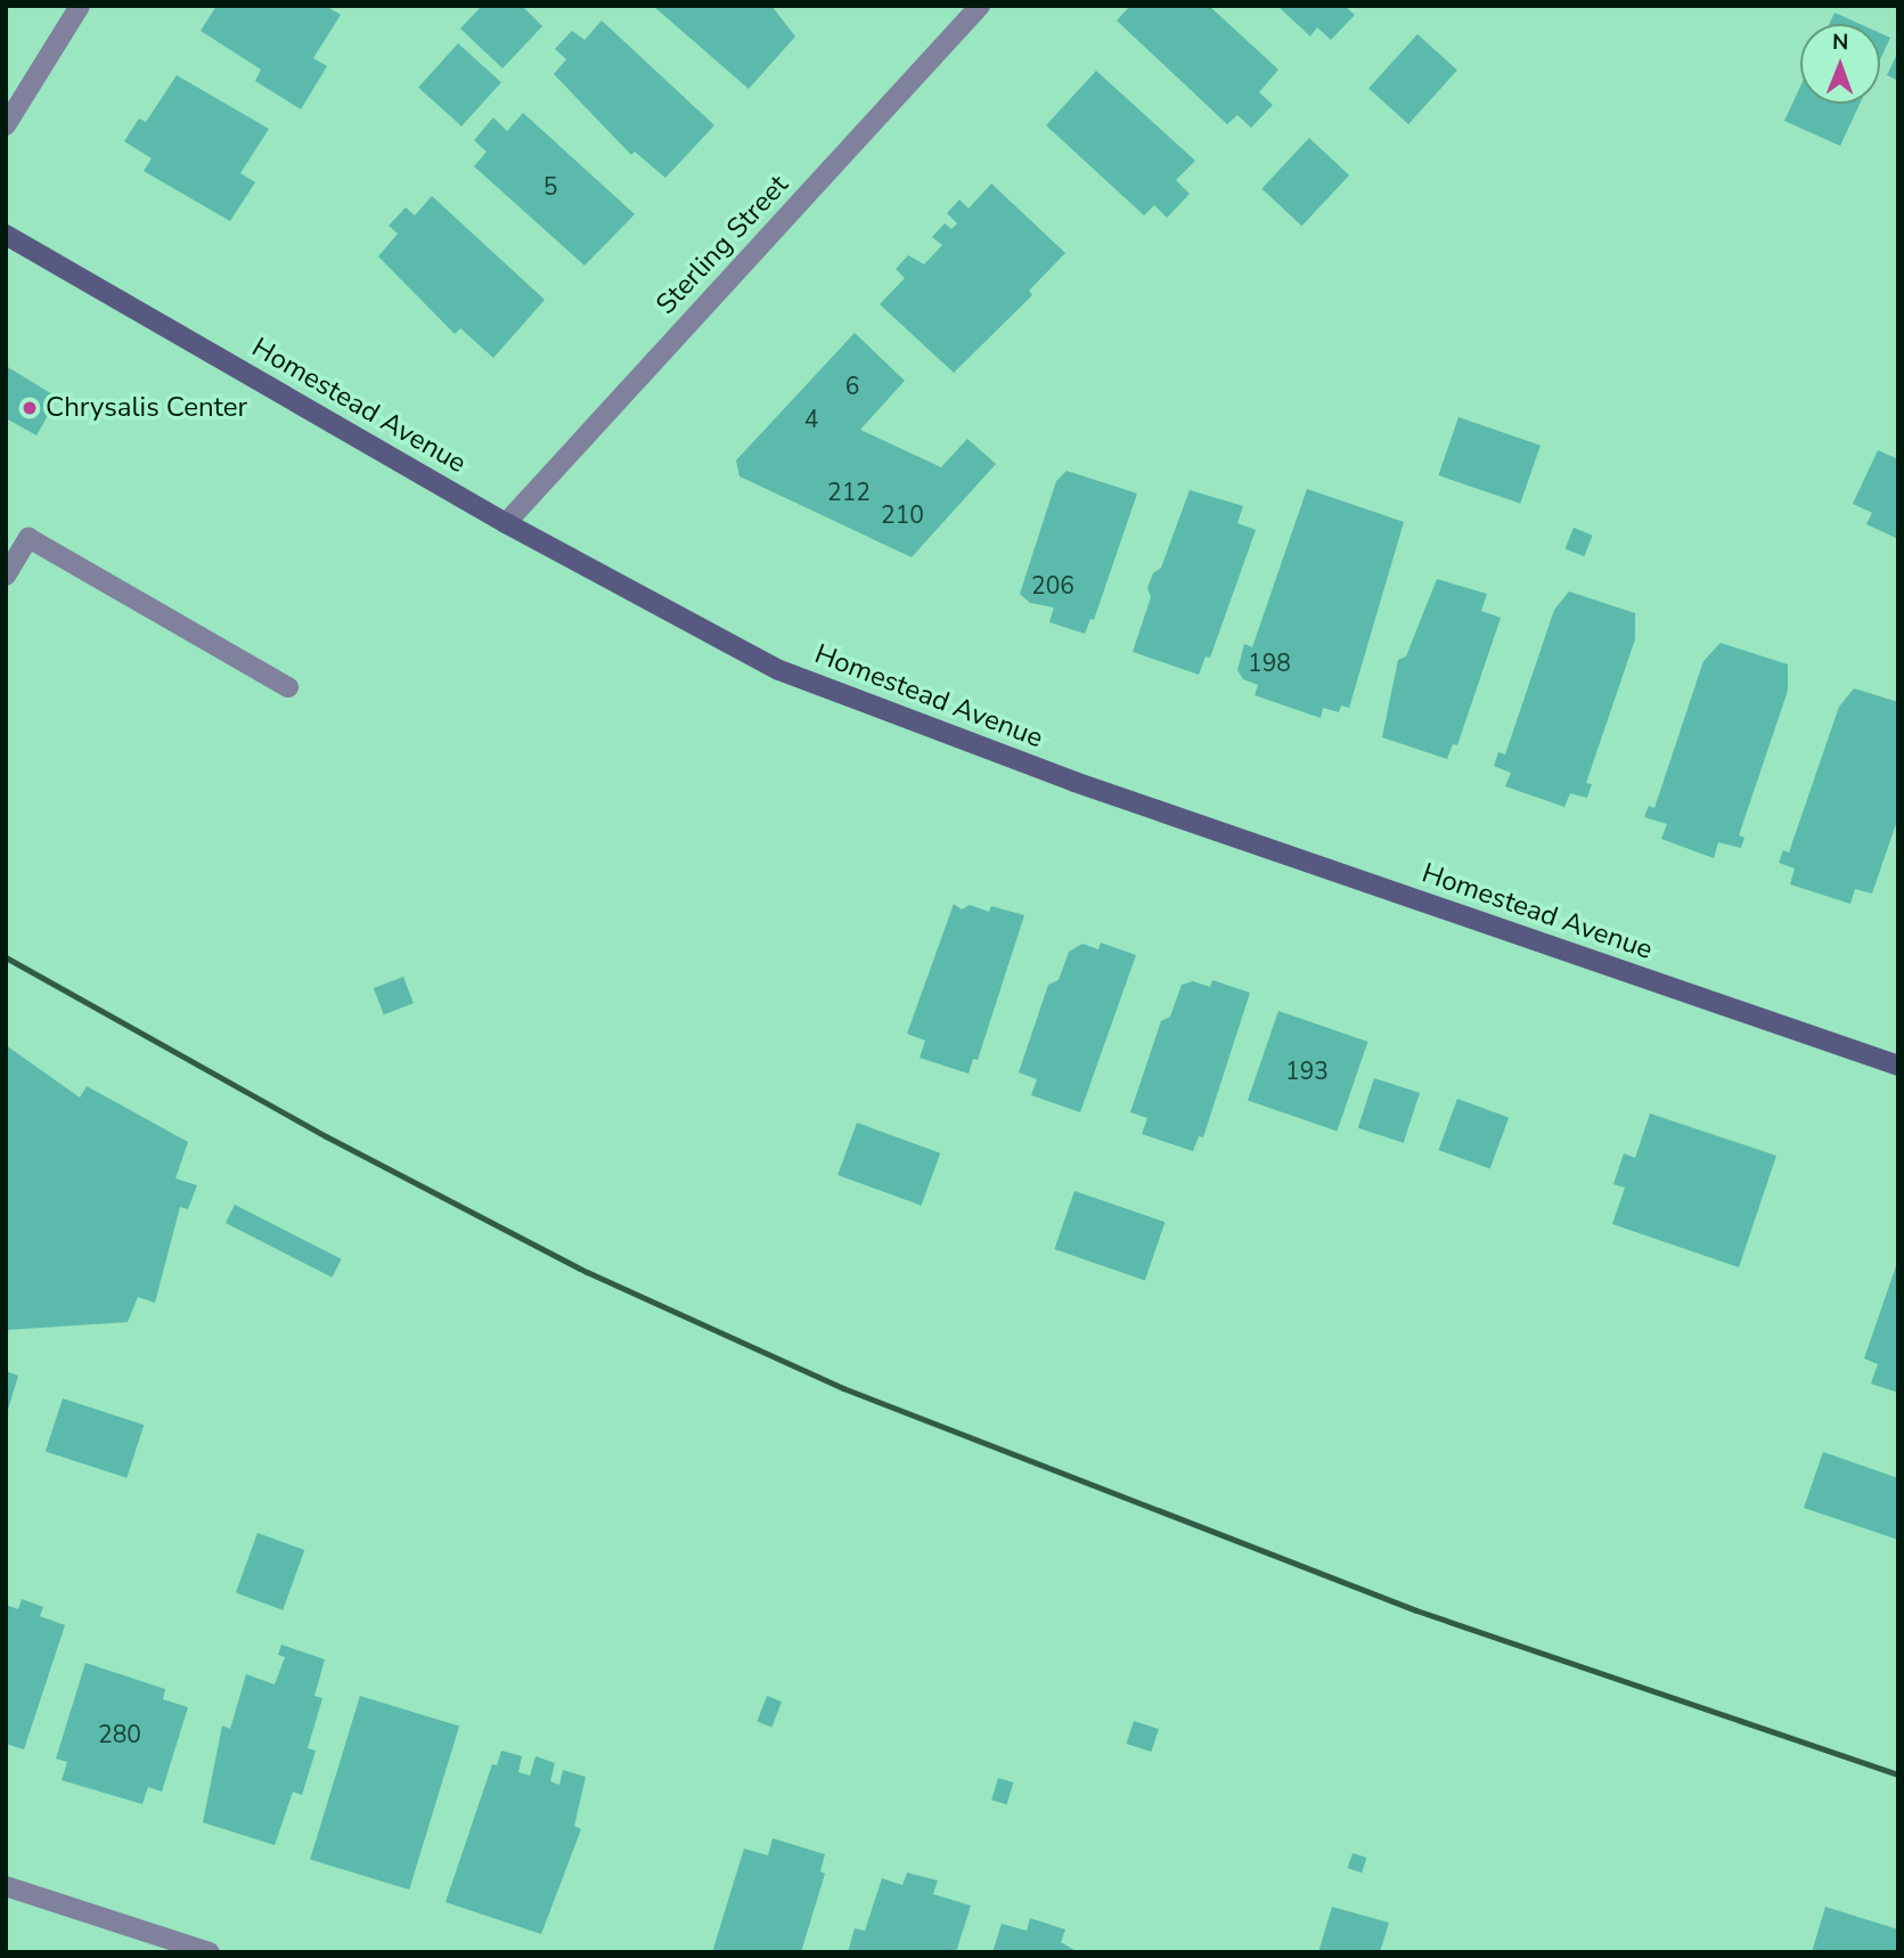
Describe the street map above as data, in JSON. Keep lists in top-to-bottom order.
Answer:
{
  "streets": {
    "main road": ["Homestead Avenue"],
    "street": ["Sterling Street"]
  },
  "crossings": [
    ["Sterling Street", "Homestead Avenue"]
  ],
  "places": ["Chrysalis Center"],
  "house_numbers": [
    "5",
    "6",
    "4",
    "212",
    "210",
    "206",
    "198",
    "193",
    "280"
  ],
  "north": "top"
}
